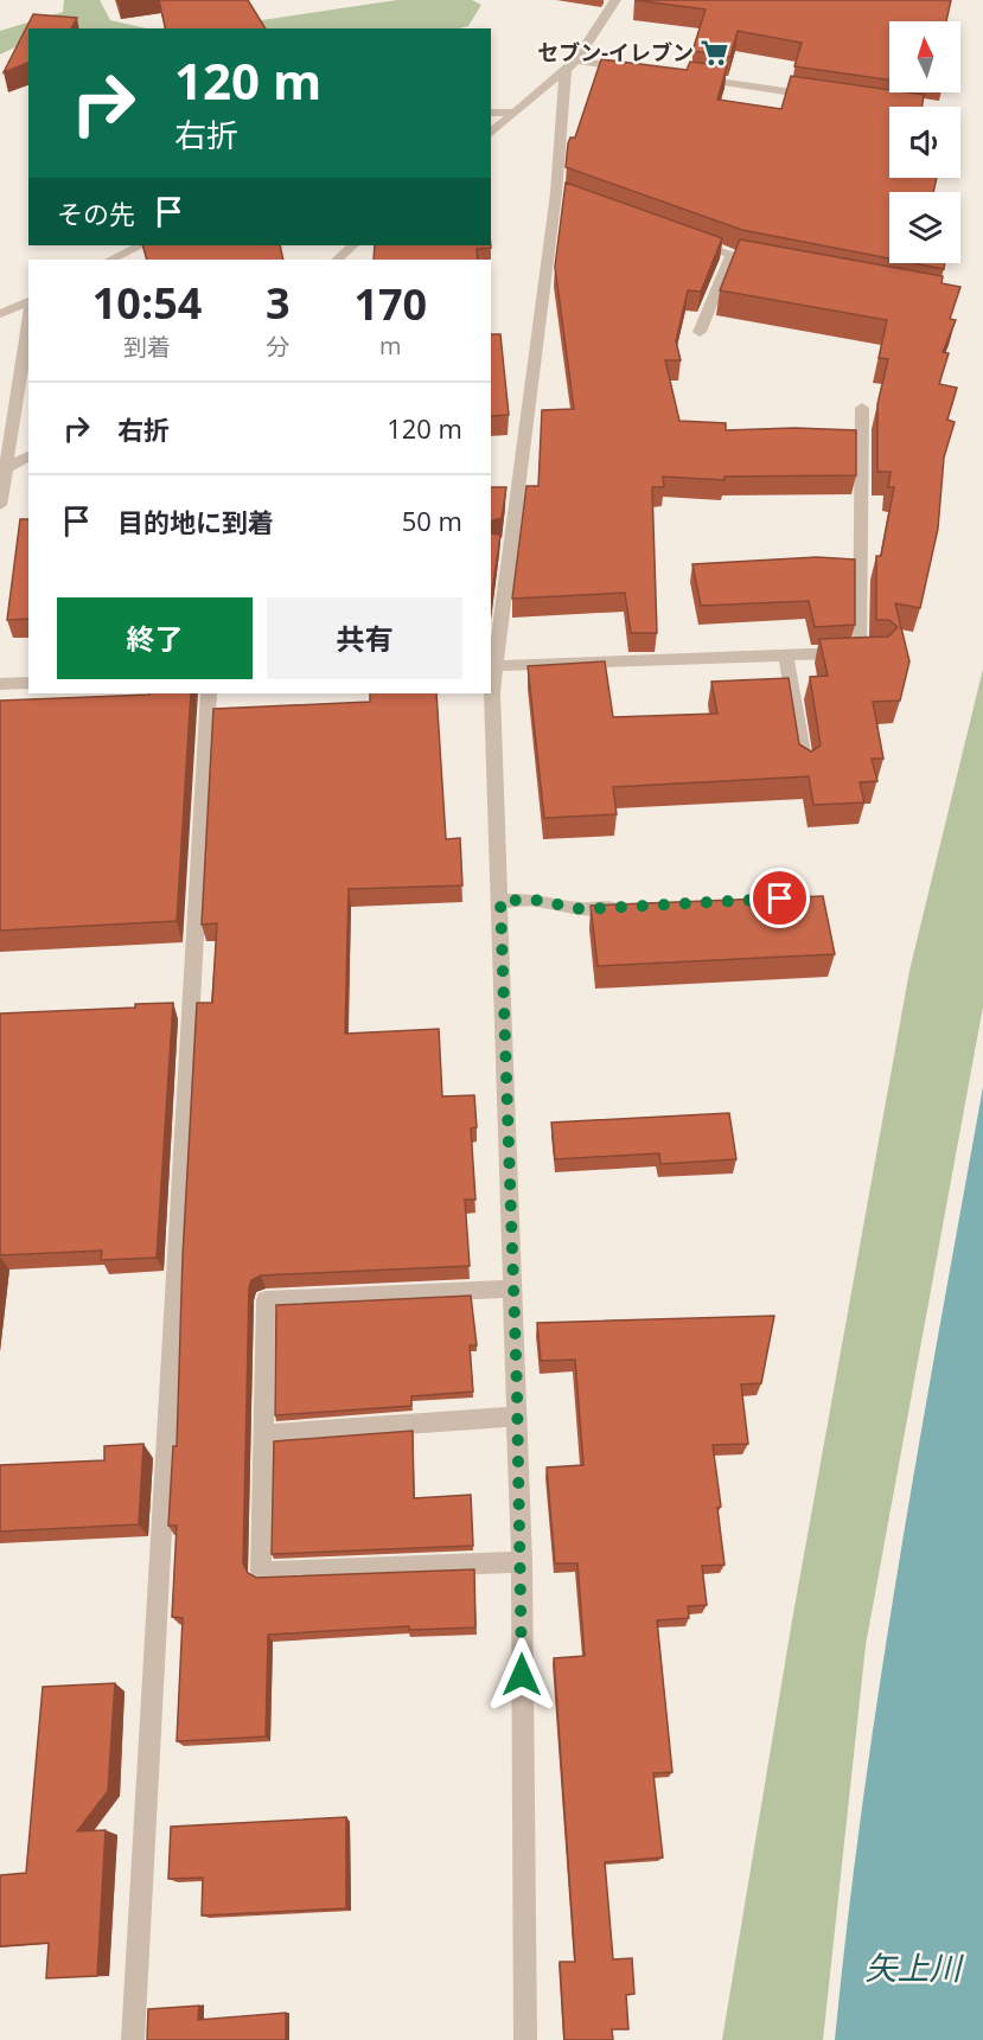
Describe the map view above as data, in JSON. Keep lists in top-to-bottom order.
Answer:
{
  "water": ["矢上川"],
  "places": {
    "supermarket": ["セブン-イレブン"]
  },
  "north": "top",
  "page": {
    "turn": ["120 m", "右折"],
    "then": "その先",
    "eta": [
      "10:54",
      "到着",
      "3",
      "分",
      "170",
      "m"
    ],
    "list": [
      {
        "name": "右折",
        "value": "120 m"
      },
      {
        "name": "目的地に到着",
        "value": "50 m"
      }
    ],
    "buttons": ["終了", "共有"]
  }
}
